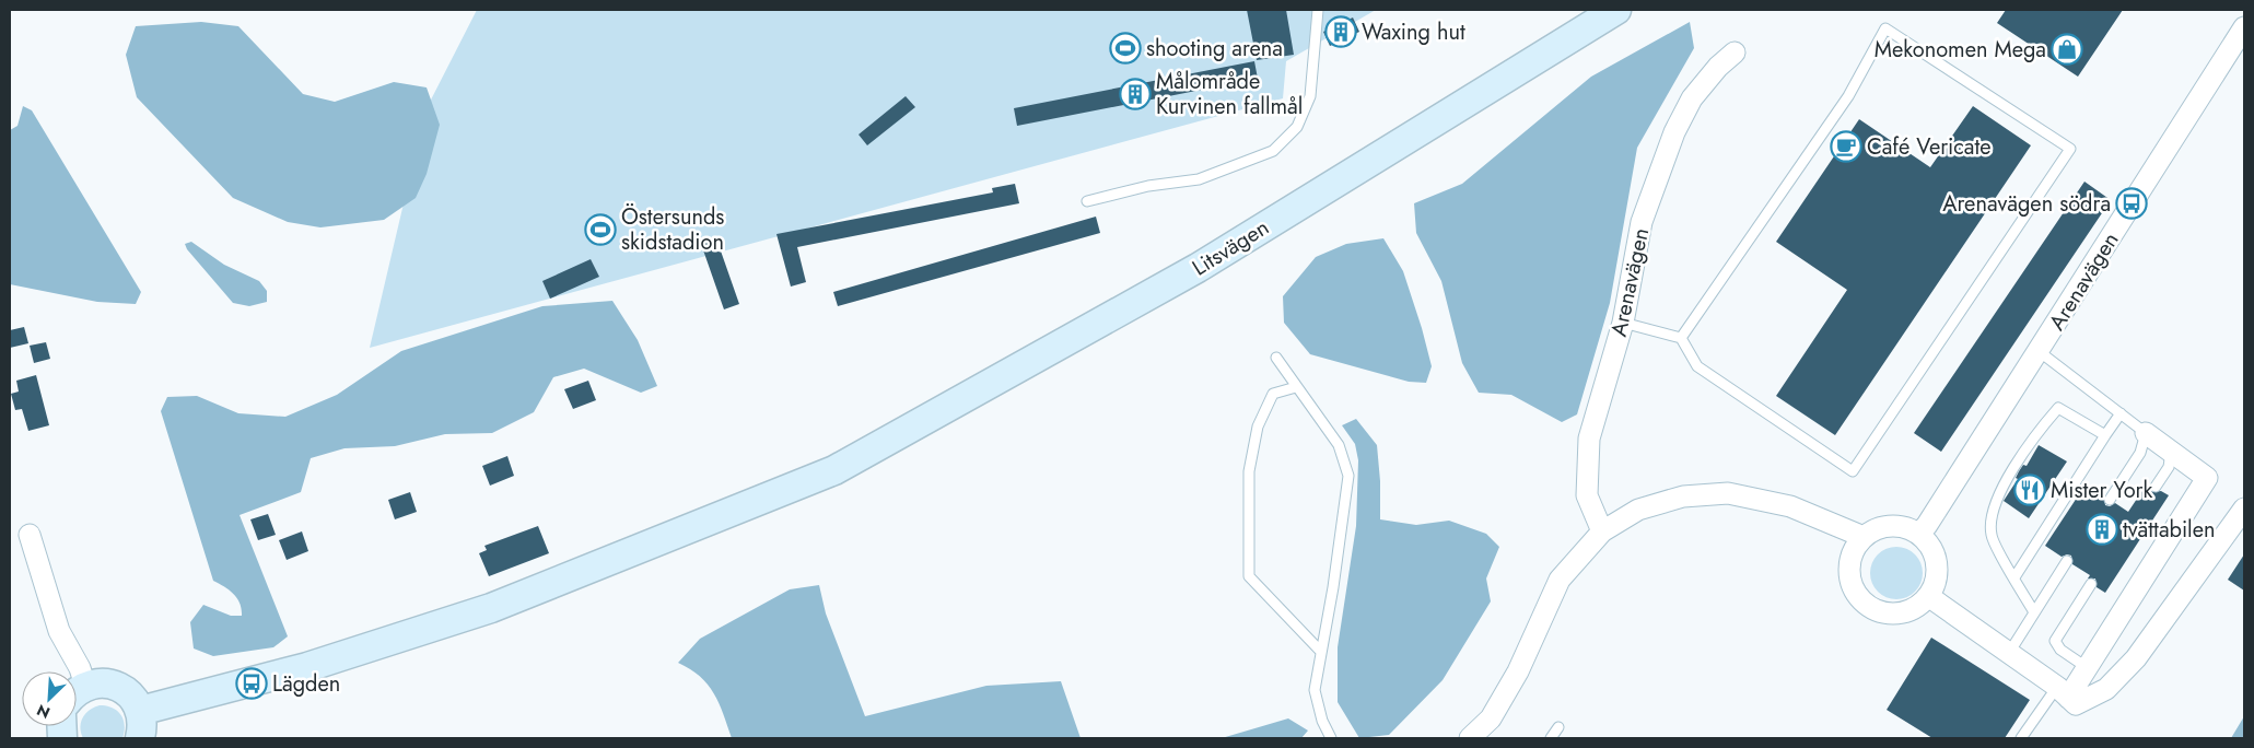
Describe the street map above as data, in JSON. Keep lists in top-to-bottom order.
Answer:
{
  "streets": {
    "main road": ["Litsvägen"],
    "street": ["Arenavägen"]
  },
  "places": {
    "building": ["Waxing hut", "Målområde Kurvinen fallmål", "tvättabilen"],
    "sports": ["shooting arena", "Östersunds skidstadion"],
    "shop": ["Mekonomen Mega"],
    "cafe": ["Café Vericate"],
    "bus stop": ["Arenavägen södra", "Lägden"],
    "restaurant": ["Mister York"]
  },
  "north": "bottom left"
}
